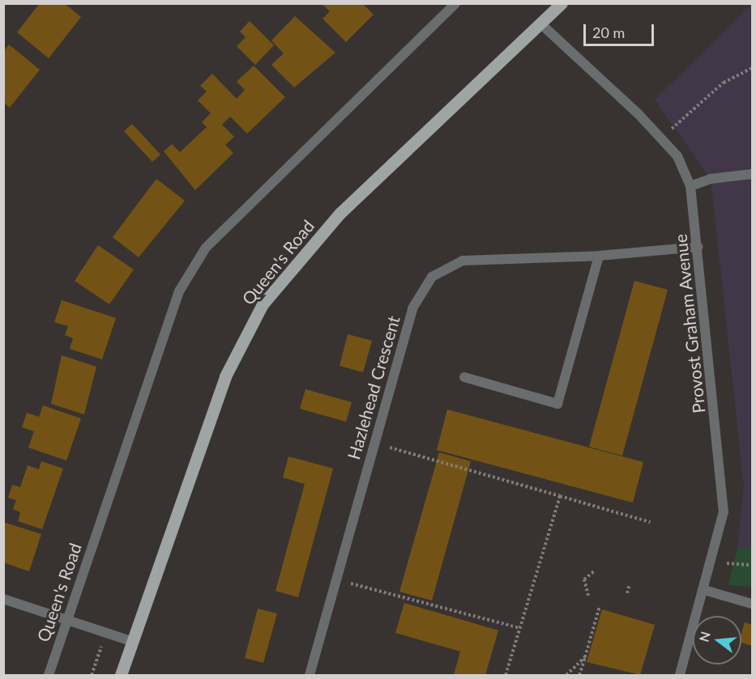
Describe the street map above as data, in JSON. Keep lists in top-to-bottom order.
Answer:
{
  "streets": {
    "main road": ["Queen's Road"],
    "street": ["Provost Graham Avenue", "Hazlehead Crescent"]
  },
  "crossings": [
    ["Queen's Road", "Provost Graham Avenue"],
    ["Provost Graham Avenue", "Hazlehead Crescent"]
  ],
  "scale_bar": "20 m",
  "north": "left"
}
